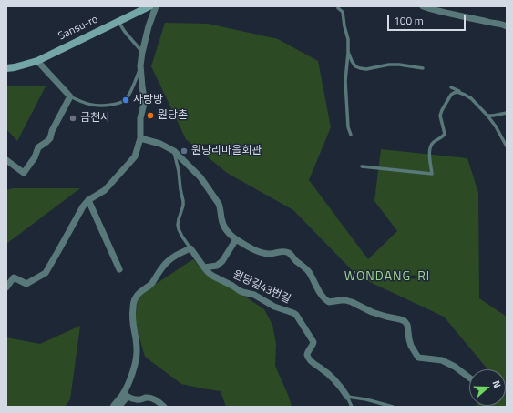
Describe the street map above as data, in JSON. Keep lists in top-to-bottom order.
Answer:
{
  "streets": {
    "main road": ["Sansu-ro"],
    "street": ["원당길43번길"]
  },
  "districts": ["WONDANG-RI"],
  "places": [
    "사랑방",
    "원당촌",
    "금천사",
    "원당리마을회관"
  ],
  "scale_bar": "100 m",
  "north": "right"
}
